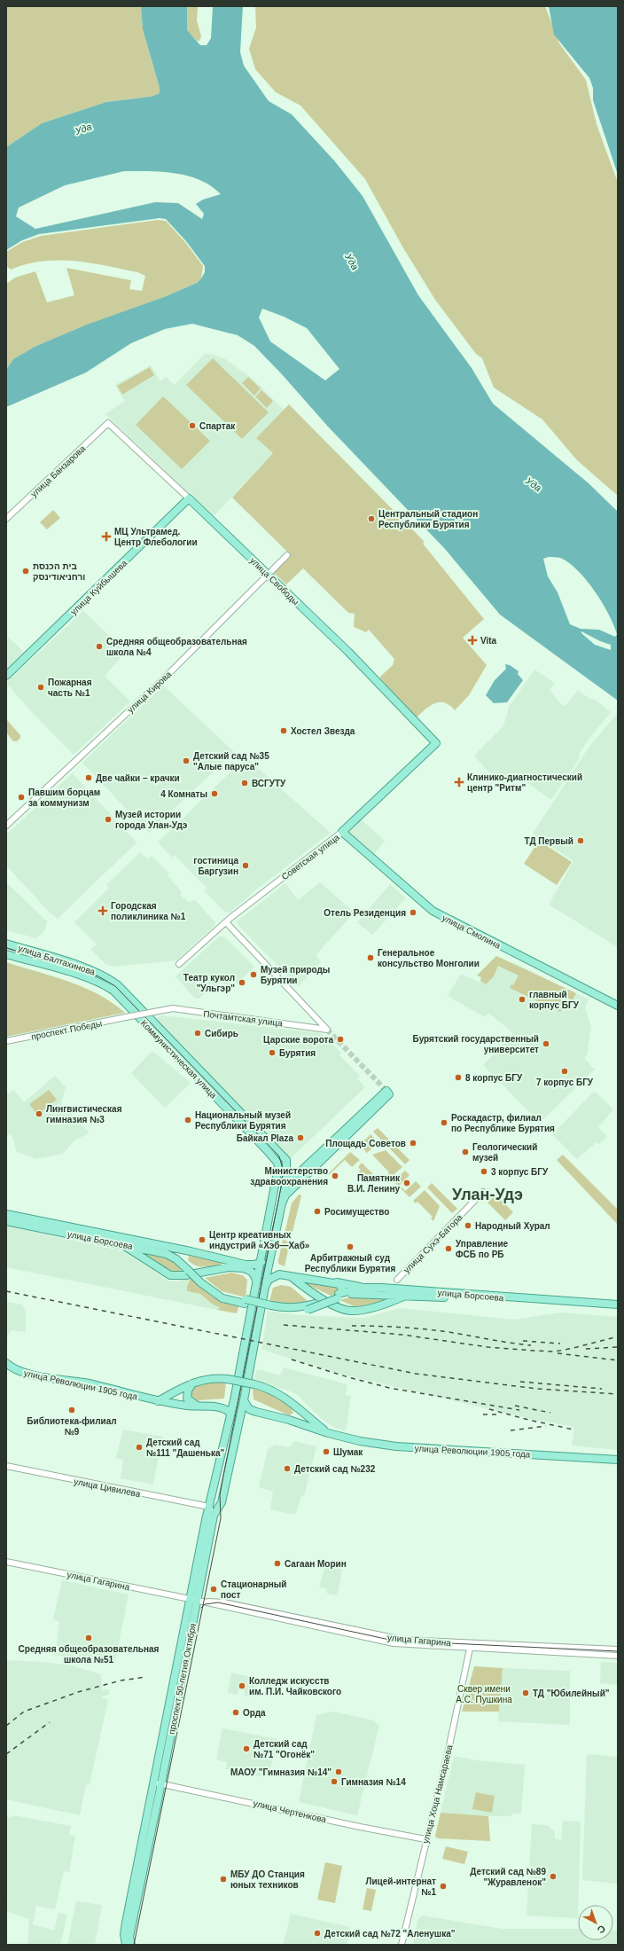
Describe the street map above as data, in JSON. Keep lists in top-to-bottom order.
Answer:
{
  "streets": {
    "main road": [
      "улица Свободы",
      "улица Куйбышева",
      "Советская улица",
      "улица Смолина",
      "улица Балтахинова",
      "Коммунистическая улица",
      "улица Борсоева",
      "улица Революции 1905 года",
      "проспект 50-летия Октября"
    ],
    "street": [
      "улица Банзарова",
      "улица Кирова",
      "Почтамтская улица",
      "проспект Победы",
      "улица Сухэ-Батора",
      "улица Цивилева",
      "улица Гагарина",
      "улица Хоца Намсараева",
      "улица Чертенкова"
    ]
  },
  "crossings": [
    ["улица Банзарова", "улица Свободы"],
    ["улица Свободы", "улица Куйбышева"],
    ["улица Свободы", "улица Кирова"],
    ["улица Свободы", "Советская улица"],
    ["Советская улица", "улица Смолина"],
    ["Советская улица", "Почтамтская улица"],
    ["улица Балтахинова", "Коммунистическая улица"],
    ["Почтамтская улица", "проспект Победы"],
    ["Коммунистическая улица", "улица Борсоева"],
    ["Коммунистическая улица", "улица Революции 1905 года"],
    ["Коммунистическая улица", "проспект 50-летия Октября"],
    ["улица Революции 1905 года", "проспект 50-летия Октября"],
    ["улица Цивилева", "проспект 50-летия Октября"],
    ["улица Гагарина", "проспект 50-летия Октября"],
    ["улица Гагарина", "улица Хоца Намсараева"],
    ["проспект 50-летия Октября", "улица Чертенкова"],
    ["улица Хоца Намсараева", "улица Чертенкова"]
  ],
  "districts": ["Улан-Удэ"],
  "water": ["Уда"],
  "parks": ["Сквер имени А.С. Пушкина"],
  "places": {
    "other": [
      "Спартак",
      "Центральный стадион Республики Бурятия",
      "בית הכנסת ורחניאודינסק",
      "Средняя общеобразовательная школа №4",
      "Пожарная часть №1",
      "Хостел Звезда",
      "Детский сад №35 \"Алые паруса\"",
      "Две чайки – крачки",
      "ВСГУТУ",
      "4 Комнаты",
      "Павшим борцам за коммунизм",
      "Музей истории города Улан-Удэ",
      "ТД Первый",
      "гостиница Баргузин",
      "Отель Резиденция",
      "Генеральное консульство Монголии",
      "Музей природы Бурятии",
      "Театр кукол \"Ульгэр\"",
      "главный корпус БГУ",
      "Сибирь",
      "Царские ворота",
      "Бурятский государственный университет",
      "Бурятия",
      "7 корпус БГУ",
      "8 корпус БГУ",
      "Лингвистическая гимназия №3",
      "Национальный музей Республики Бурятия",
      "Роскадастр, филиал по Республике Бурятия",
      "Байкал Plaza",
      "Площадь Советов",
      "Геологический музей",
      "3 корпус БГУ",
      "Министерство здравоохранения",
      "Памятник В.И. Ленину",
      "Росимущество",
      "Народный Хурал",
      "Центр креативных индустрий «Хэб—Хаб»",
      "Арбитражный суд Республики Бурятия",
      "Управление ФСБ по РБ",
      "Библиотека-филиал №9",
      "Детский сад №111 \"Дашенька\"",
      "Шумак",
      "Детский сад №232",
      "Сагаан Морин",
      "Стационарный пост",
      "Средняя общеобразовательная школа №51",
      "Колледж искусств им. П.И. Чайковского",
      "ТД \"Юбилейный\"",
      "Орда",
      "Детский сад №71 \"Огонёк\"",
      "МАОУ \"Гимназия №14\"",
      "Гимназия №14",
      "Детский сад №89 \"Журавленок\"",
      "МБУ ДО Станция юных техников",
      "Лицей-интернат №1",
      "Детский сад №72 \"Аленушка\""
    ],
    "health": [
      "МЦ Ультрамед. Центр Флебологии",
      "Vita",
      "Клинико-диагностический центр \"Ритм\"",
      "Городская поликлиника №1"
    ]
  },
  "north": "bottom right"
}
